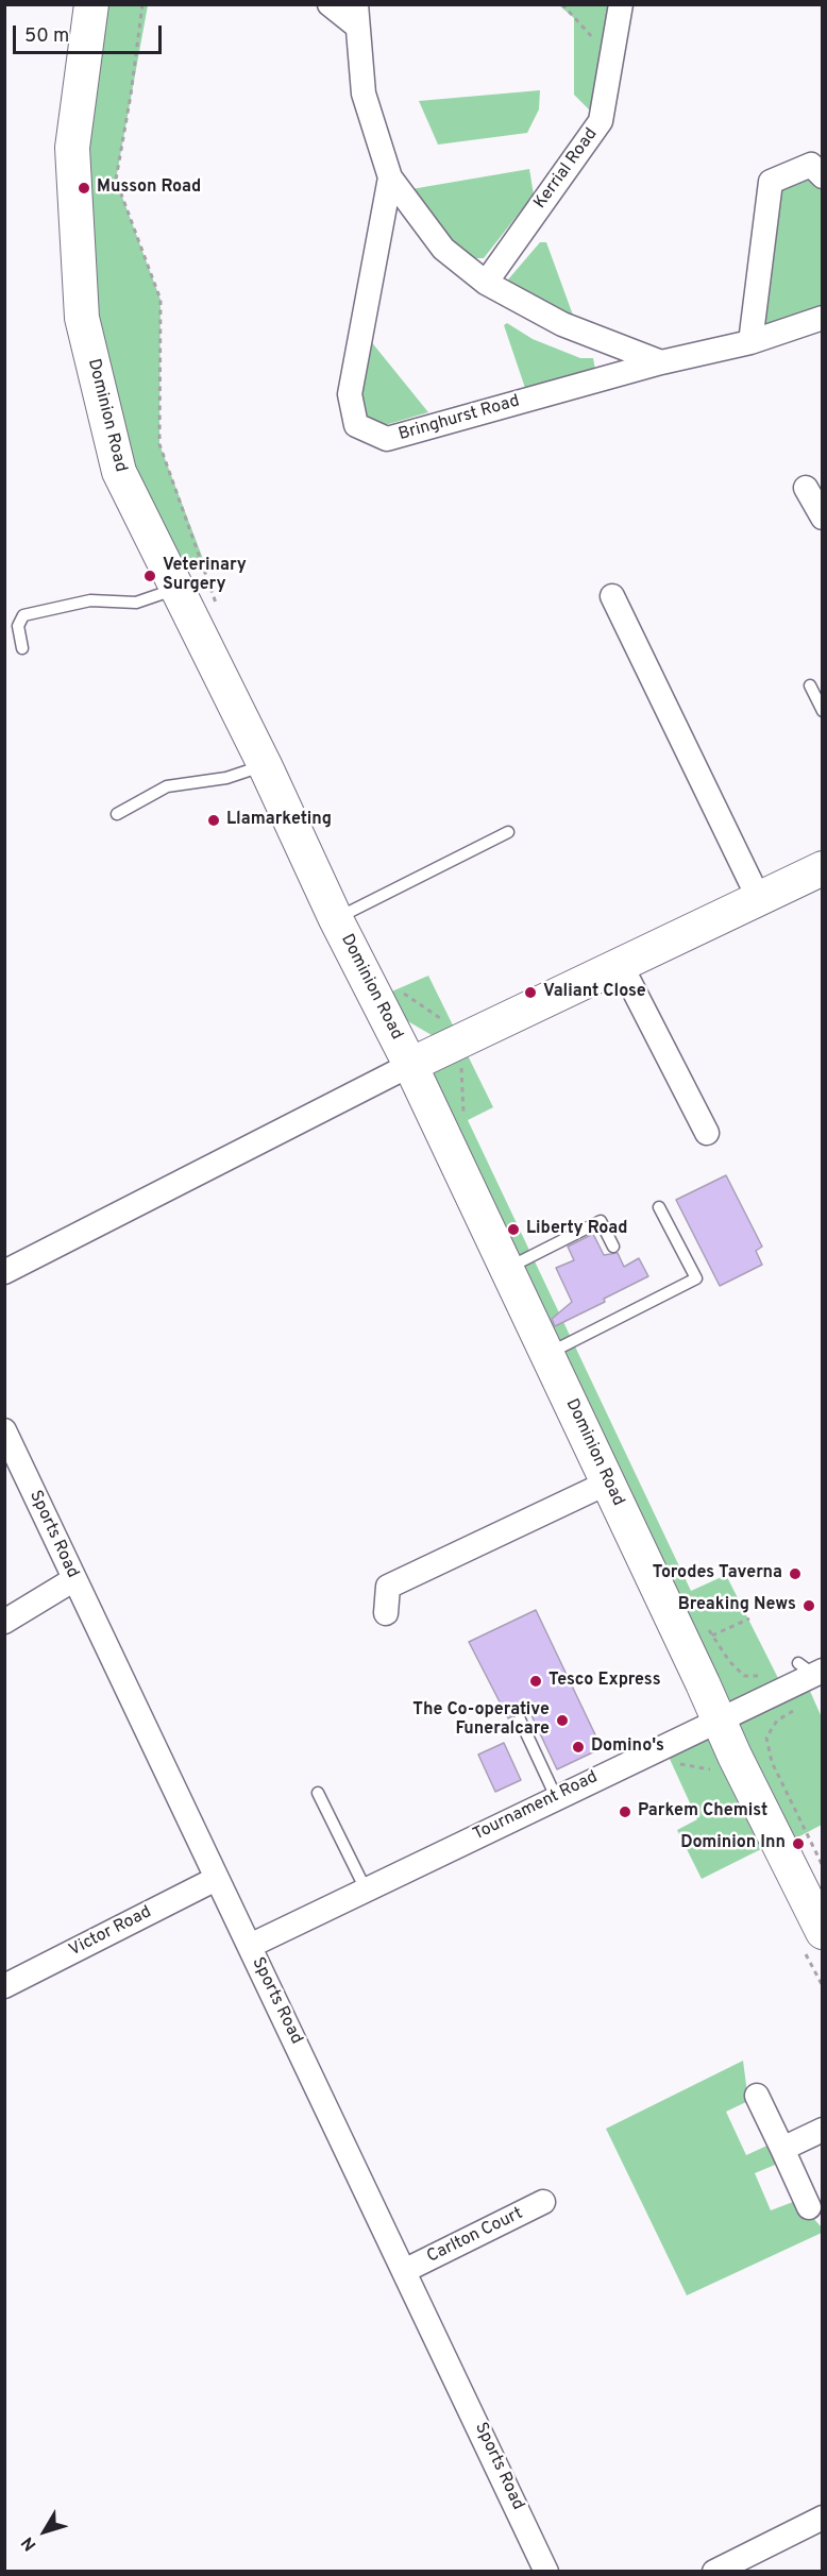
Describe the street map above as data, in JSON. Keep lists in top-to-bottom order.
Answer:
{
  "streets": {
    "street": [
      "Kerrial Road",
      "Dominion Road",
      "Bringhurst Road",
      "Sports Road",
      "Tournament Road",
      "Victor Road",
      "Carlton Court"
    ]
  },
  "crossings": [
    ["Kerrial Road", "Bringhurst Road"],
    ["Dominion Road", "Tournament Road"],
    ["Sports Road", "Tournament Road"],
    ["Sports Road", "Victor Road"],
    ["Sports Road", "Carlton Court"]
  ],
  "places": [
    "Musson Road",
    "Veterinary Surgery",
    "Llamarketing",
    "Valiant Close",
    "Liberty Road",
    "Torodes Taverna",
    "Breaking News",
    "Tesco Express",
    "The Co-operative Funeralcare",
    "Domino's",
    "Parkem Chemist",
    "Dominion Inn"
  ],
  "scale_bar": "50 m",
  "north": "bottom left"
}
